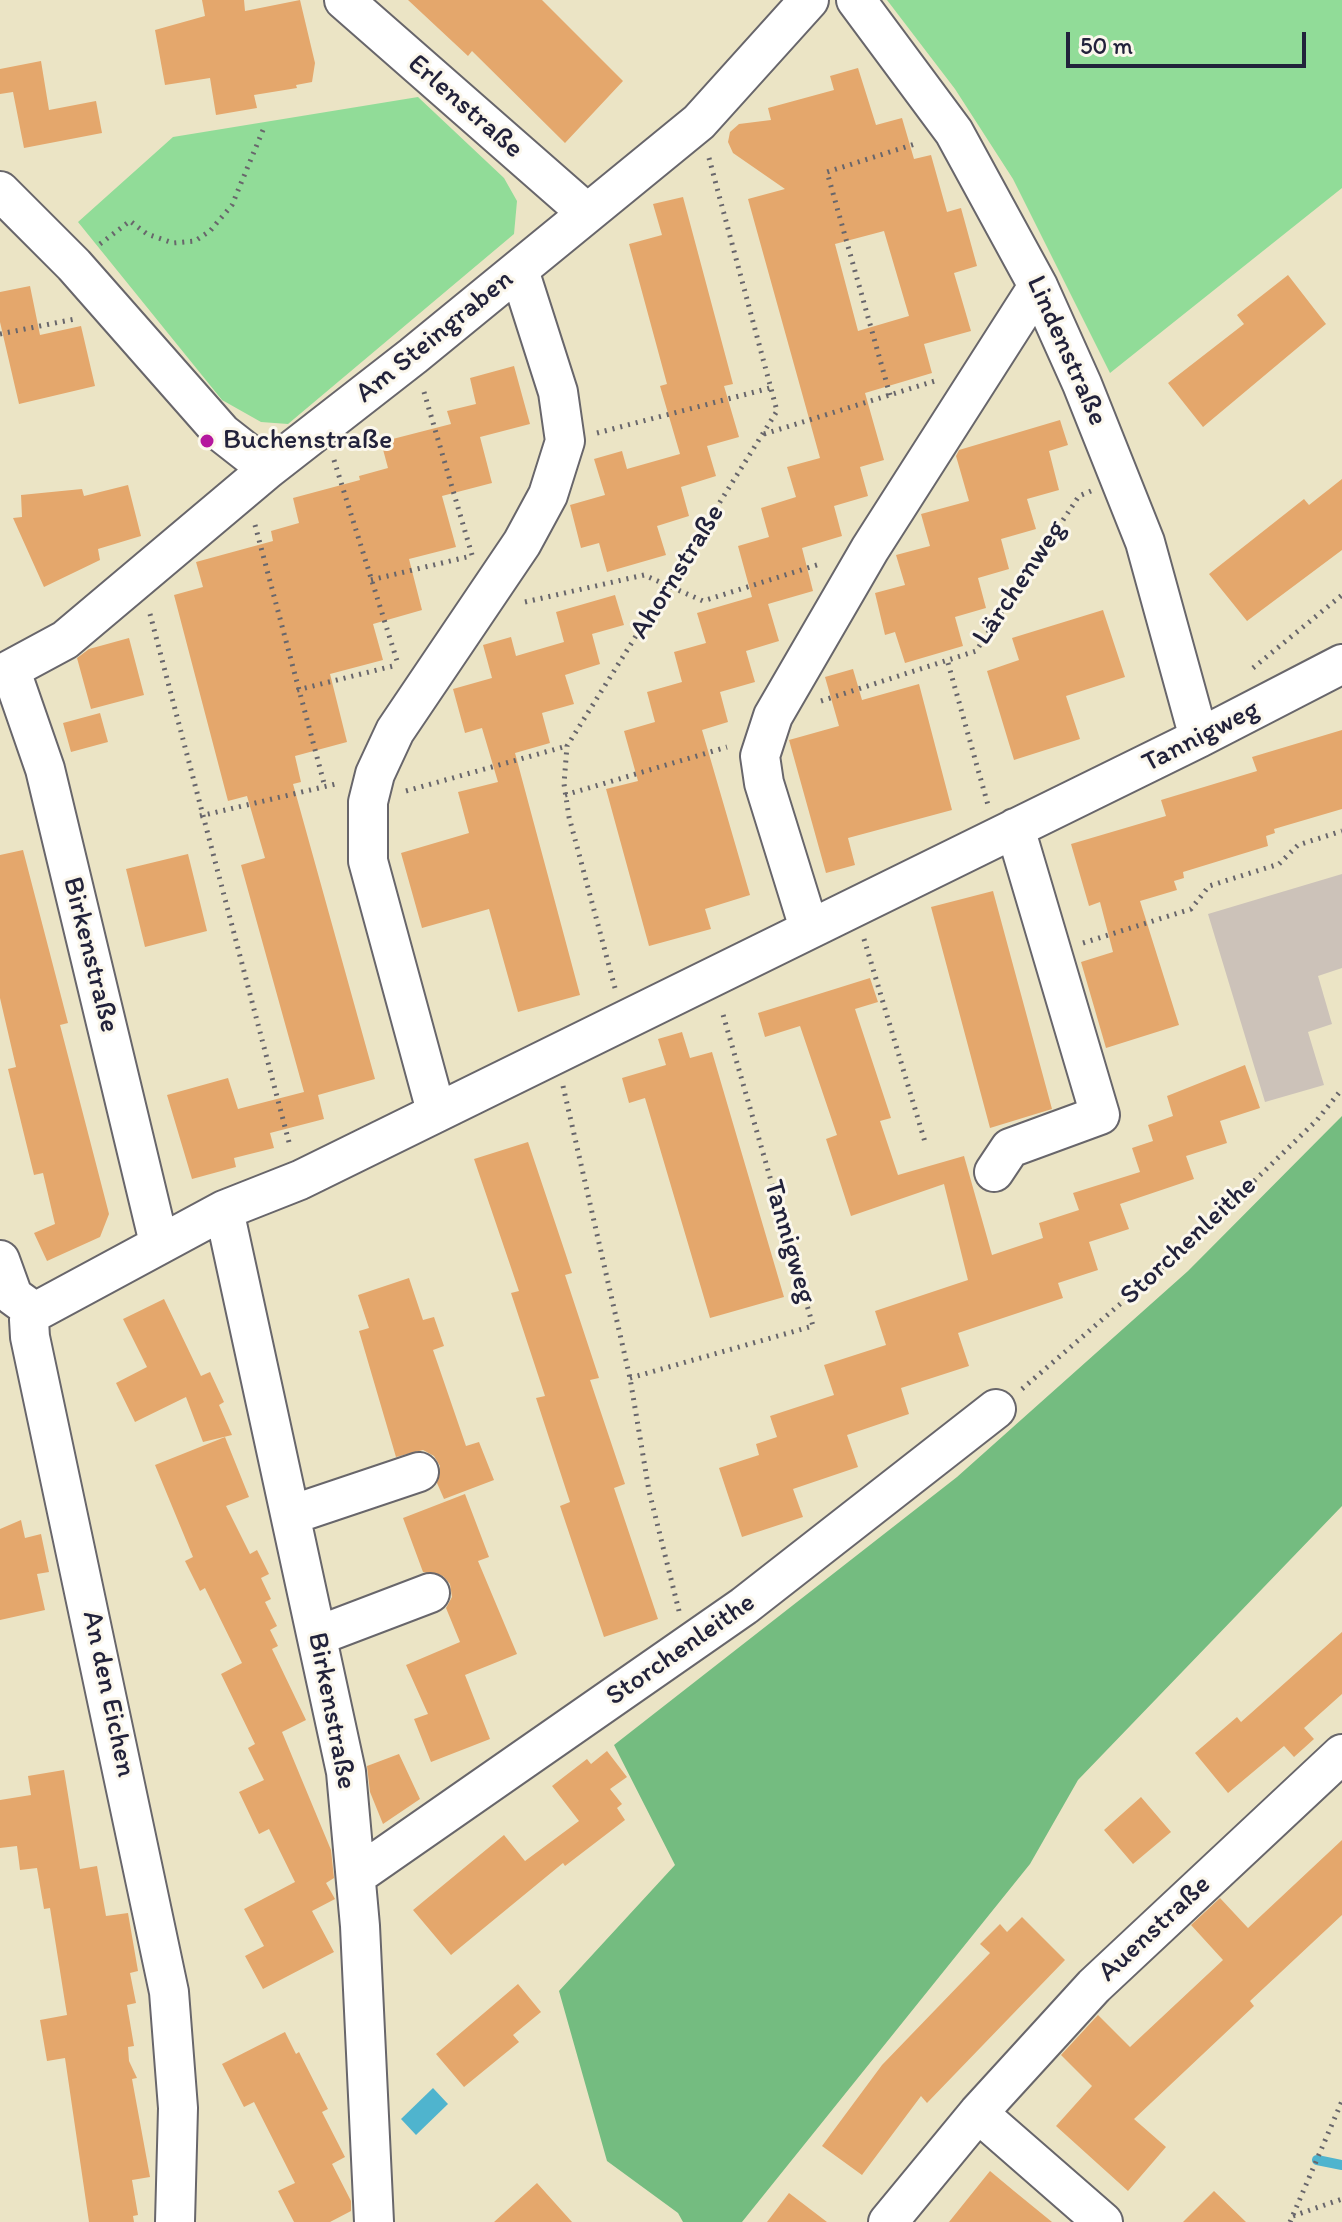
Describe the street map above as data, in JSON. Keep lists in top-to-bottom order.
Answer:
{
  "streets": {
    "street": [
      "Erlenstraße",
      "Am Steingraben",
      "Lindenstraße",
      "Tannigweg",
      "Birkenstraße",
      "Storchenleithe",
      "An den Eichen",
      "Auenstraße"
    ],
    "path": ["Ahornstraße", "Lärchenweg"]
  },
  "crossings": [
    ["Erlenstraße", "Am Steingraben"],
    ["Am Steingraben", "Ahornstraße"],
    ["Am Steingraben", "Birkenstraße"],
    ["Lindenstraße", "Lärchenweg"],
    ["Lindenstraße", "Tannigweg"],
    ["Tannigweg", "Birkenstraße"],
    ["Birkenstraße", "Storchenleithe"]
  ],
  "places": ["Buchenstraße"],
  "scale_bar": "50 m"
}
